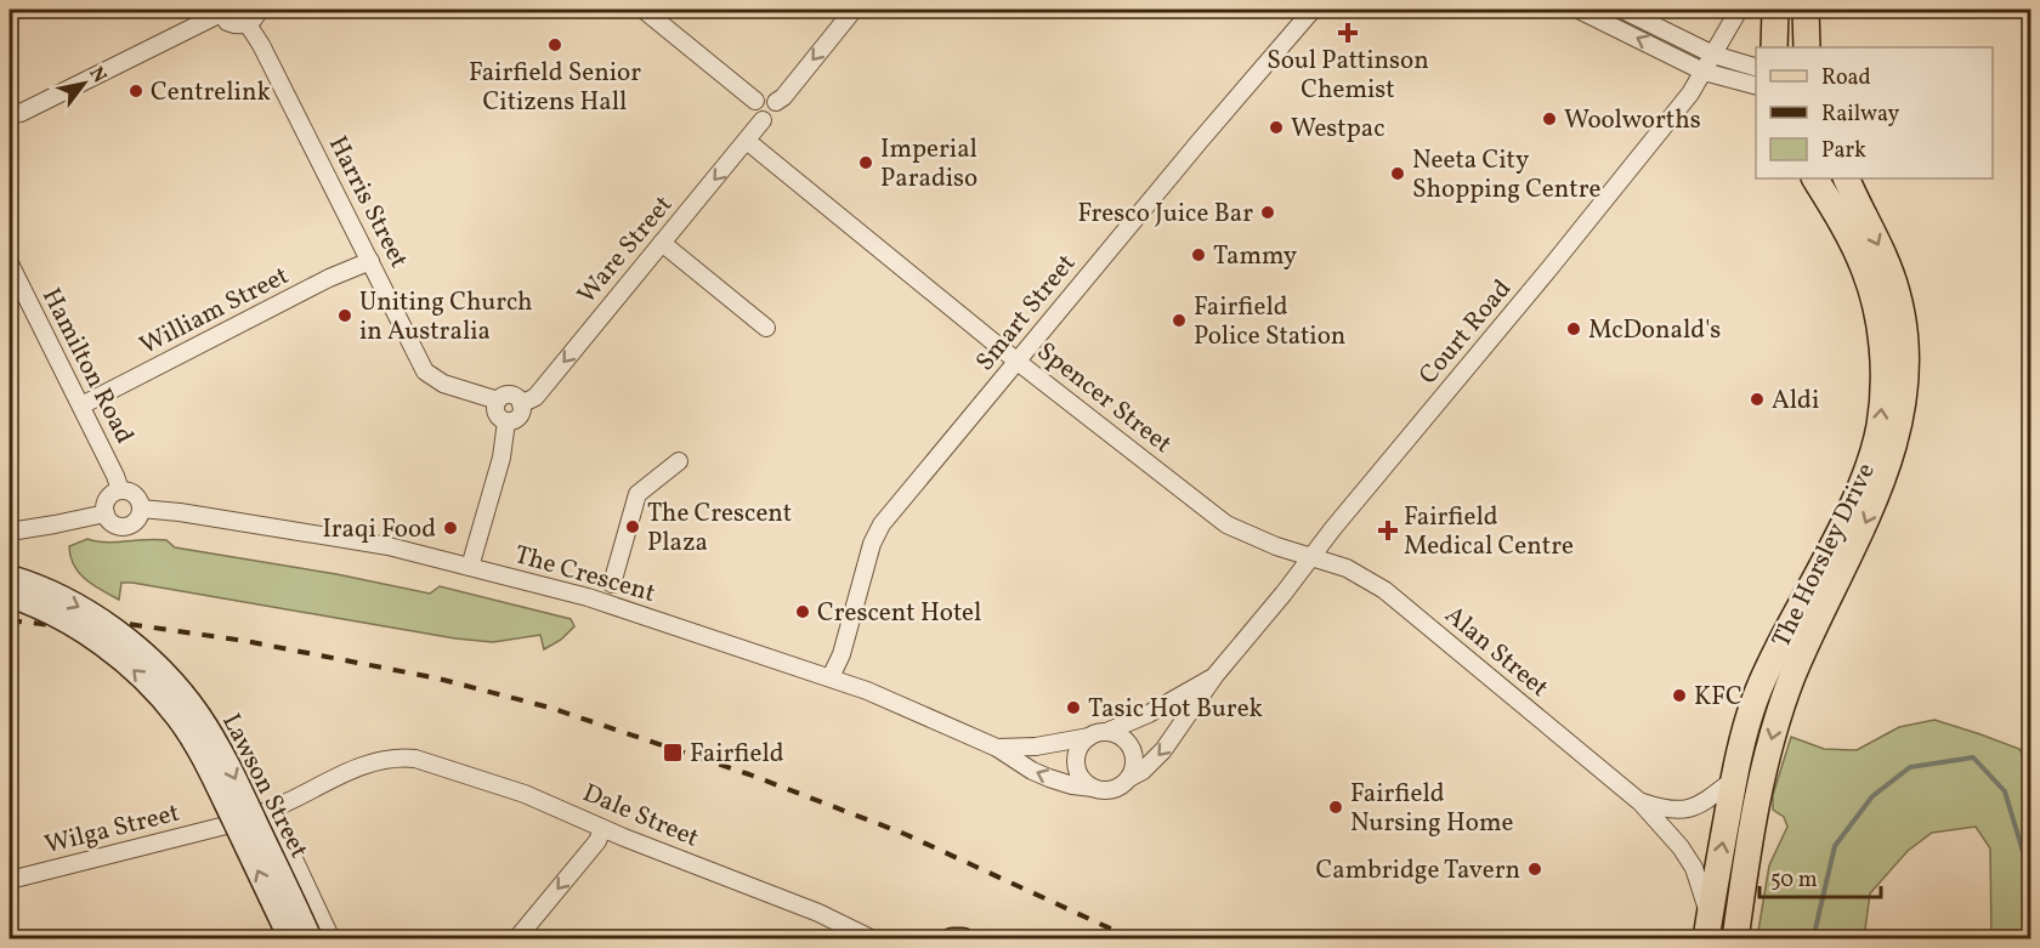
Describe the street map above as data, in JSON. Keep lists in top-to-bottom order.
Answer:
{
  "streets": {
    "main road": ["The Horsley Drive", "Lawson Street"],
    "street": [
      "Harris Street",
      "Ware Street",
      "William Street",
      "Smart Street",
      "Court Road",
      "Hamilton Road",
      "Spencer Street",
      "The Crescent",
      "Alan Street",
      "Dale Street",
      "Wilga Street"
    ]
  },
  "crossings": [
    ["Harris Street", "Ware Street"],
    ["Harris Street", "William Street"],
    ["Ware Street", "Spencer Street"],
    ["William Street", "Hamilton Road"],
    ["Smart Street", "Spencer Street"],
    ["Smart Street", "The Crescent"],
    ["Court Road", "Spencer Street"],
    ["Court Road", "Alan Street"],
    ["Hamilton Road", "The Crescent"],
    ["Spencer Street", "Alan Street"],
    ["The Horsley Drive", "Alan Street"],
    ["Lawson Street", "Dale Street"]
  ],
  "one_way": ["Ware Street"],
  "places": {
    "health": ["Soul Pattinson Chemist", "Fairfield Medical Centre"],
    "other": [
      "Fairfield Senior Citizens Hall",
      "Centrelink",
      "Woolworths",
      "Westpac",
      "Imperial Paradiso",
      "Neeta City Shopping Centre",
      "Fresco Juice Bar",
      "Tammy",
      "Uniting Church in Australia",
      "Fairfield Police Station",
      "McDonald's",
      "Aldi",
      "The Crescent Plaza",
      "Iraqi Food",
      "Crescent Hotel",
      "KFC",
      "Tasic Hot Burek",
      "Fairfield Nursing Home",
      "Cambridge Tavern"
    ],
    "transit": ["Fairfield"]
  },
  "legend": ["Road", "Railway", "Park"],
  "scale_bar": "50 m",
  "north": "top right"
}
